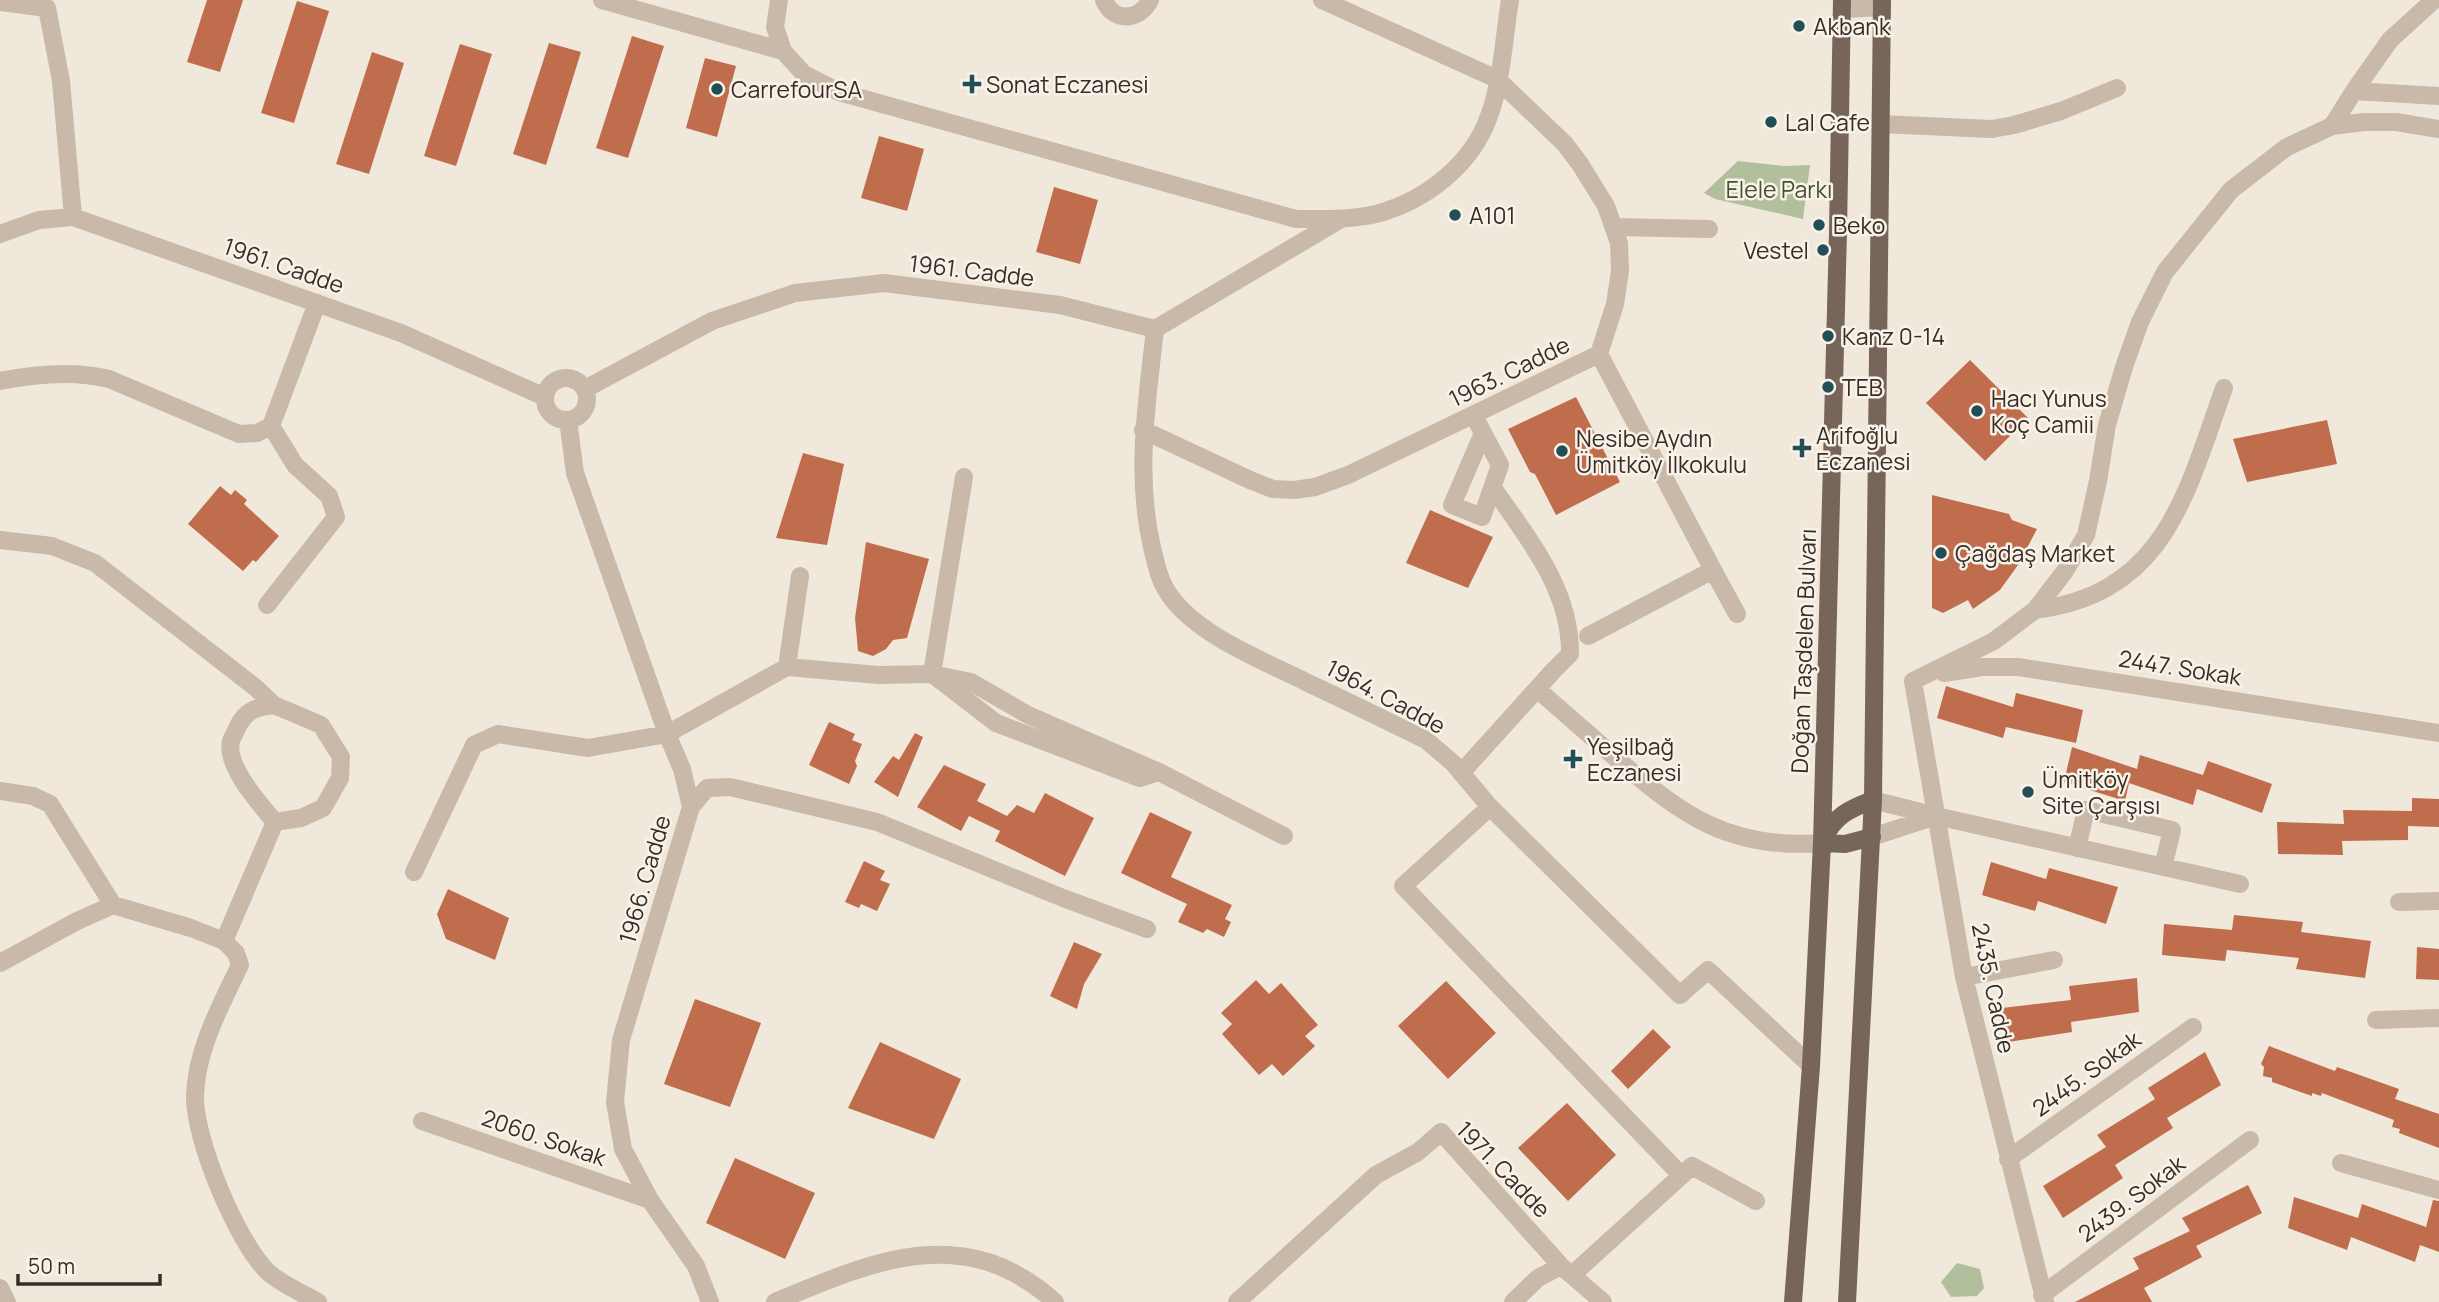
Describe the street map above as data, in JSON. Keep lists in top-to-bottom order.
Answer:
{
  "streets": {
    "main road": ["Doğan Taşdelen Bulvarı"],
    "street": [
      "1961. Cadde",
      "1963. Cadde",
      "2447. Sokak",
      "1964. Cadde",
      "1966. Cadde",
      "2435. Cadde",
      "2445. Sokak",
      "2060. Sokak",
      "1971. Cadde",
      "2439. Sokak"
    ]
  },
  "crossings": [
    ["1961. Cadde", "1964. Cadde"],
    ["1961. Cadde", "1966. Cadde"],
    ["1963. Cadde", "1964. Cadde"],
    ["Doğan Taşdelen Bulvarı", "1964. Cadde"],
    ["2447. Sokak", "2435. Cadde"],
    ["1966. Cadde", "2060. Sokak"],
    ["2435. Cadde", "2445. Sokak"],
    ["2435. Cadde", "2439. Sokak"]
  ],
  "parks": ["Elele Parkı"],
  "places": {
    "other": [
      "Akbank",
      "CarrefourSA",
      "Lal Cafe",
      "A101",
      "Beko",
      "Vestel",
      "Kanz 0-14",
      "TEB",
      "Hacı Yunus Koç Camii",
      "Nesibe Aydın Ümitköy İlkokulu",
      "Çağdaş Market",
      "Ümitköy Site Çarşısı"
    ],
    "health": ["Sonat Eczanesi", "Arifoğlu Eczanesi", "Yeşilbağ Eczanesi"]
  },
  "scale_bar": "50 m"
}
